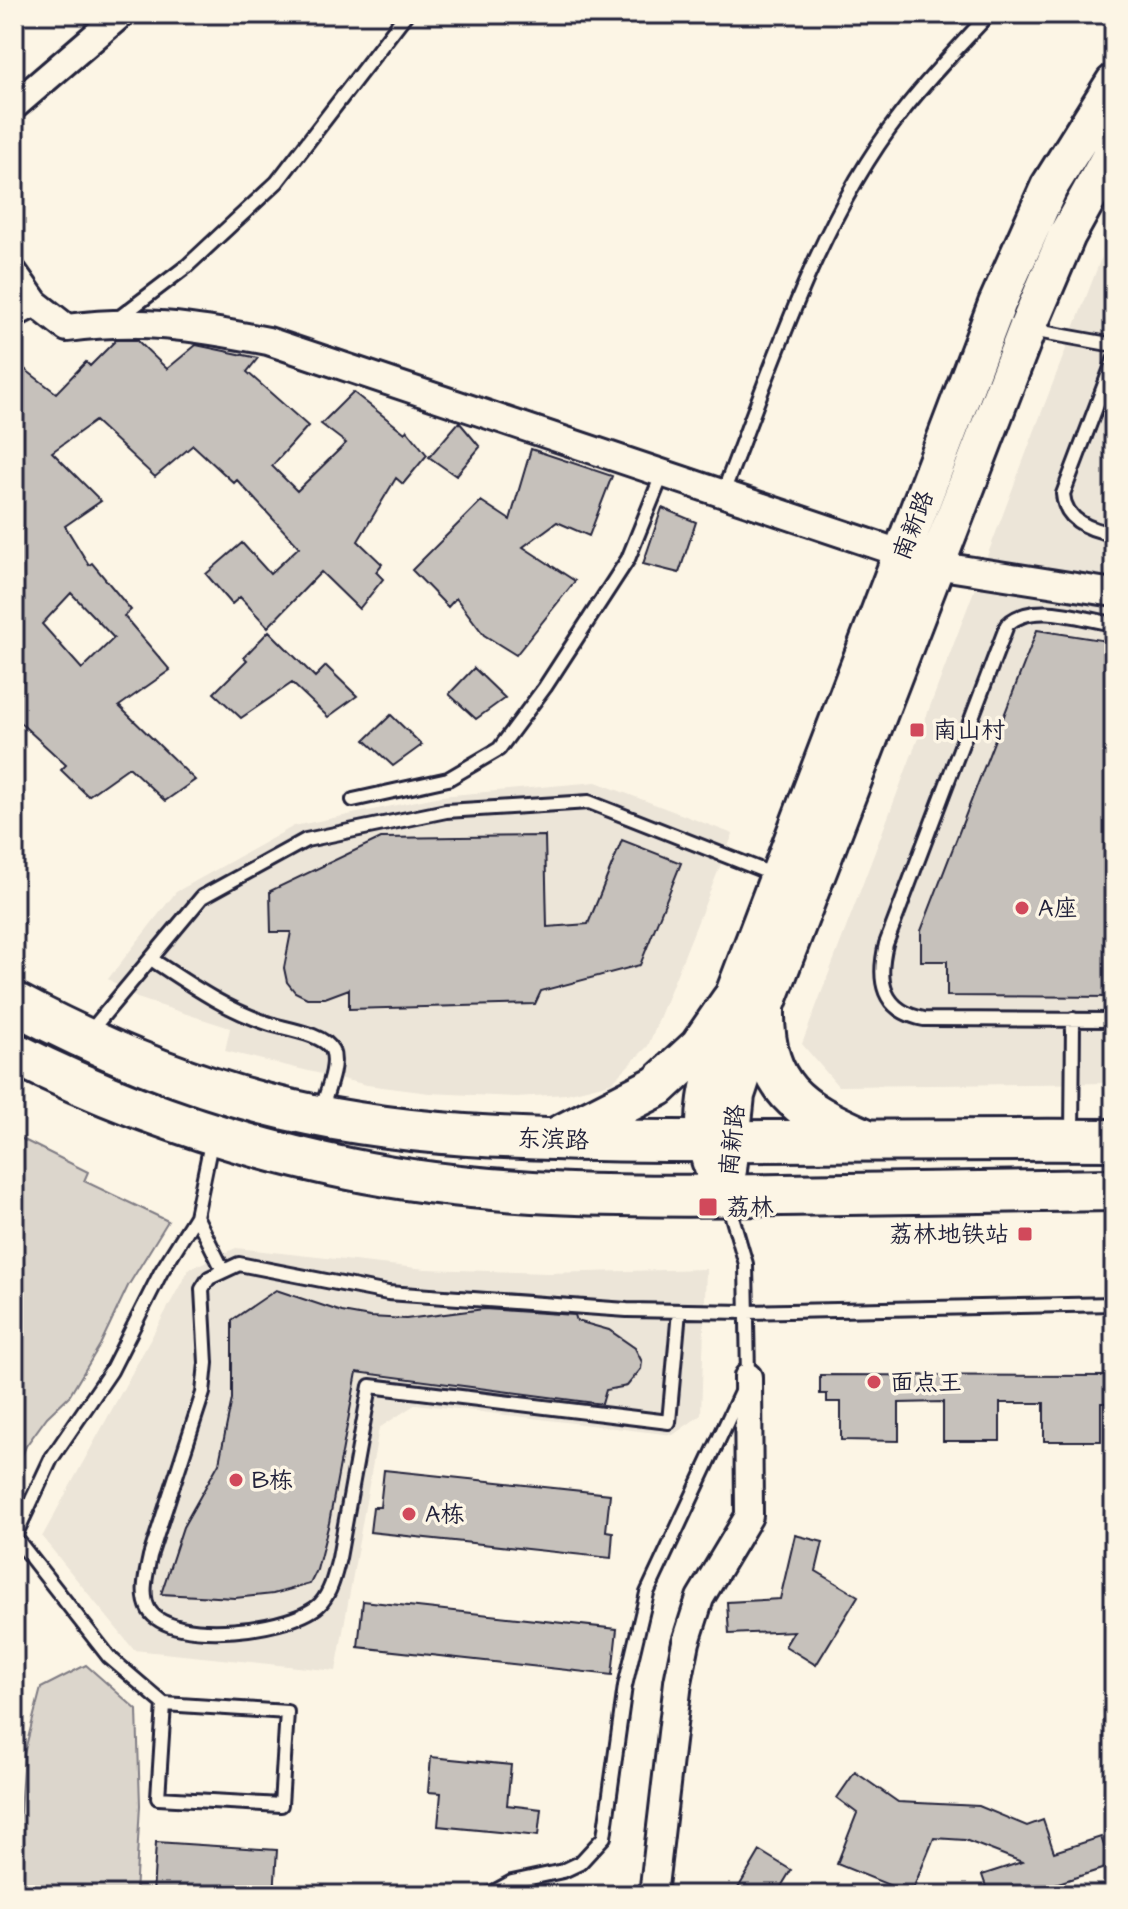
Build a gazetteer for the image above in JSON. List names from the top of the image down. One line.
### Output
{"streets":{"main road":["南新路","东滨路"]},"crossings":[["南新路","东滨路"]],"places":{"transit":["南山村","荔林","荔林地铁站"],"other":["A座","面点王","B栋","A栋"]}}
